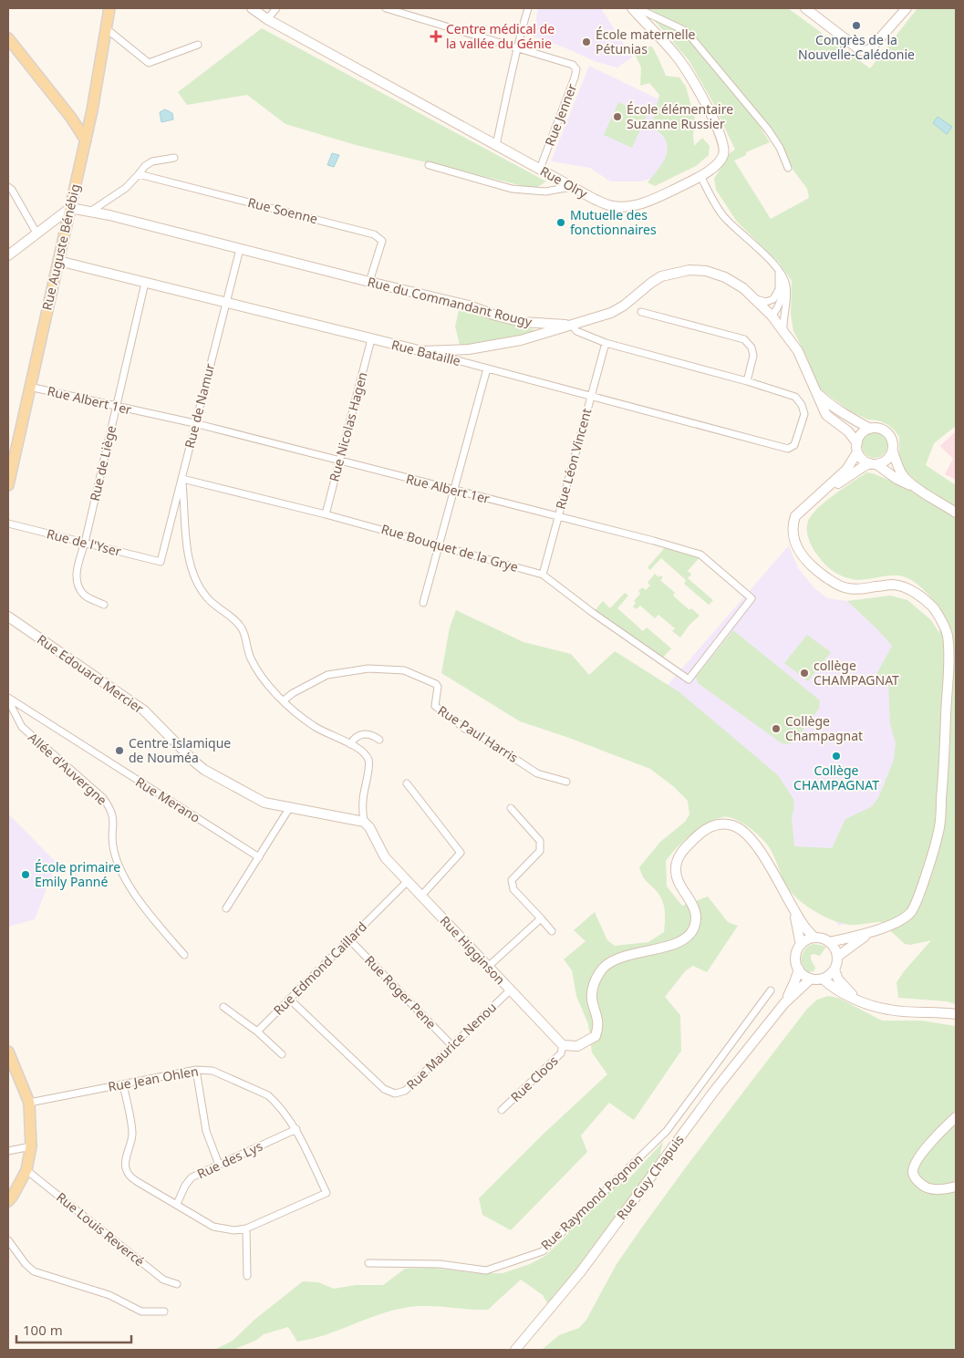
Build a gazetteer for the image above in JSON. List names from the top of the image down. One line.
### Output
{"streets":{"main road":["Rue Auguste Bénébig"],"street":["Rue Jenner","Rue Olry","Rue Soenne","Rue du Commandant Rougy","Rue Bataille","Rue Albert 1er","Rue de Namur","Rue Nicolas Hagen","Rue Léon Vincent","Rue de Liège","Rue de l'Yser","Rue Bouquet de la Grye","Rue Edouard Mercier","Rue Paul Harris","Allée d'Auvergne","Rue Merano","Rue Higginson","Rue Edmond Caillard","Rue Roger Pene","Rue Maurice Nenou","Rue Jean Ohlen","Rue Cloos","Rue des Lys","Rue Guy Chapuis","Rue Raymond Pognon","Rue Louis Revercé"]},"crossings":[["Rue Jenner","Rue Olry"],["Rue Soenne","Rue du Commandant Rougy"],["Rue Auguste Bénébig","Rue du Commandant Rougy"],["Rue Auguste Bénébig","Rue Bataille"],["Rue Auguste Bénébig","Rue Albert 1er"],["Rue du Commandant Rougy","Rue de Namur"],["Rue Bataille","Rue de Namur"],["Rue Bataille","Rue Nicolas Hagen"],["Rue Bataille","Rue Léon Vincent"],["Rue Bataille","Rue de Liège"],["Rue Albert 1er","Rue de Namur"],["Rue Albert 1er","Rue Nicolas Hagen"],["Rue Albert 1er","Rue Léon Vincent"],["Rue Albert 1er","Rue de Liège"],["Rue Albert 1er","Rue Bouquet de la Grye"],["Rue de Namur","Rue de l'Yser"],["Rue de Namur","Rue Bouquet de la Grye"],["Rue Nicolas Hagen","Rue Bouquet de la Grye"],["Rue Léon Vincent","Rue Bouquet de la Grye"],["Rue de Liège","Rue de l'Yser"],["Rue Edouard Mercier","Rue Higginson"],["Allée d'Auvergne","Rue Merano"],["Rue Higginson","Rue Edmond Caillard"],["Rue Higginson","Rue Maurice Nenou"],["Rue Higginson","Rue Cloos"],["Rue Edmond Caillard","Rue Roger Pene"],["Rue Edmond Caillard","Rue Maurice Nenou"],["Rue Roger Pene","Rue Maurice Nenou"],["Rue Jean Ohlen","Rue des Lys"]],"places":{"other":["Congrès de la Nouvelle-Calédonie","École maternelle Pétunias","École élémentaire Suzanne Russier","Mutuelle des fonctionnaires","collège CHAMPAGNAT","Collège Champagnat","Centre Islamique de Nouméa","Collège CHAMPAGNAT","École primaire Emily Panné"],"health":["Centre médical de la vallée du Génie"]},"scale_bar":"100 m"}
